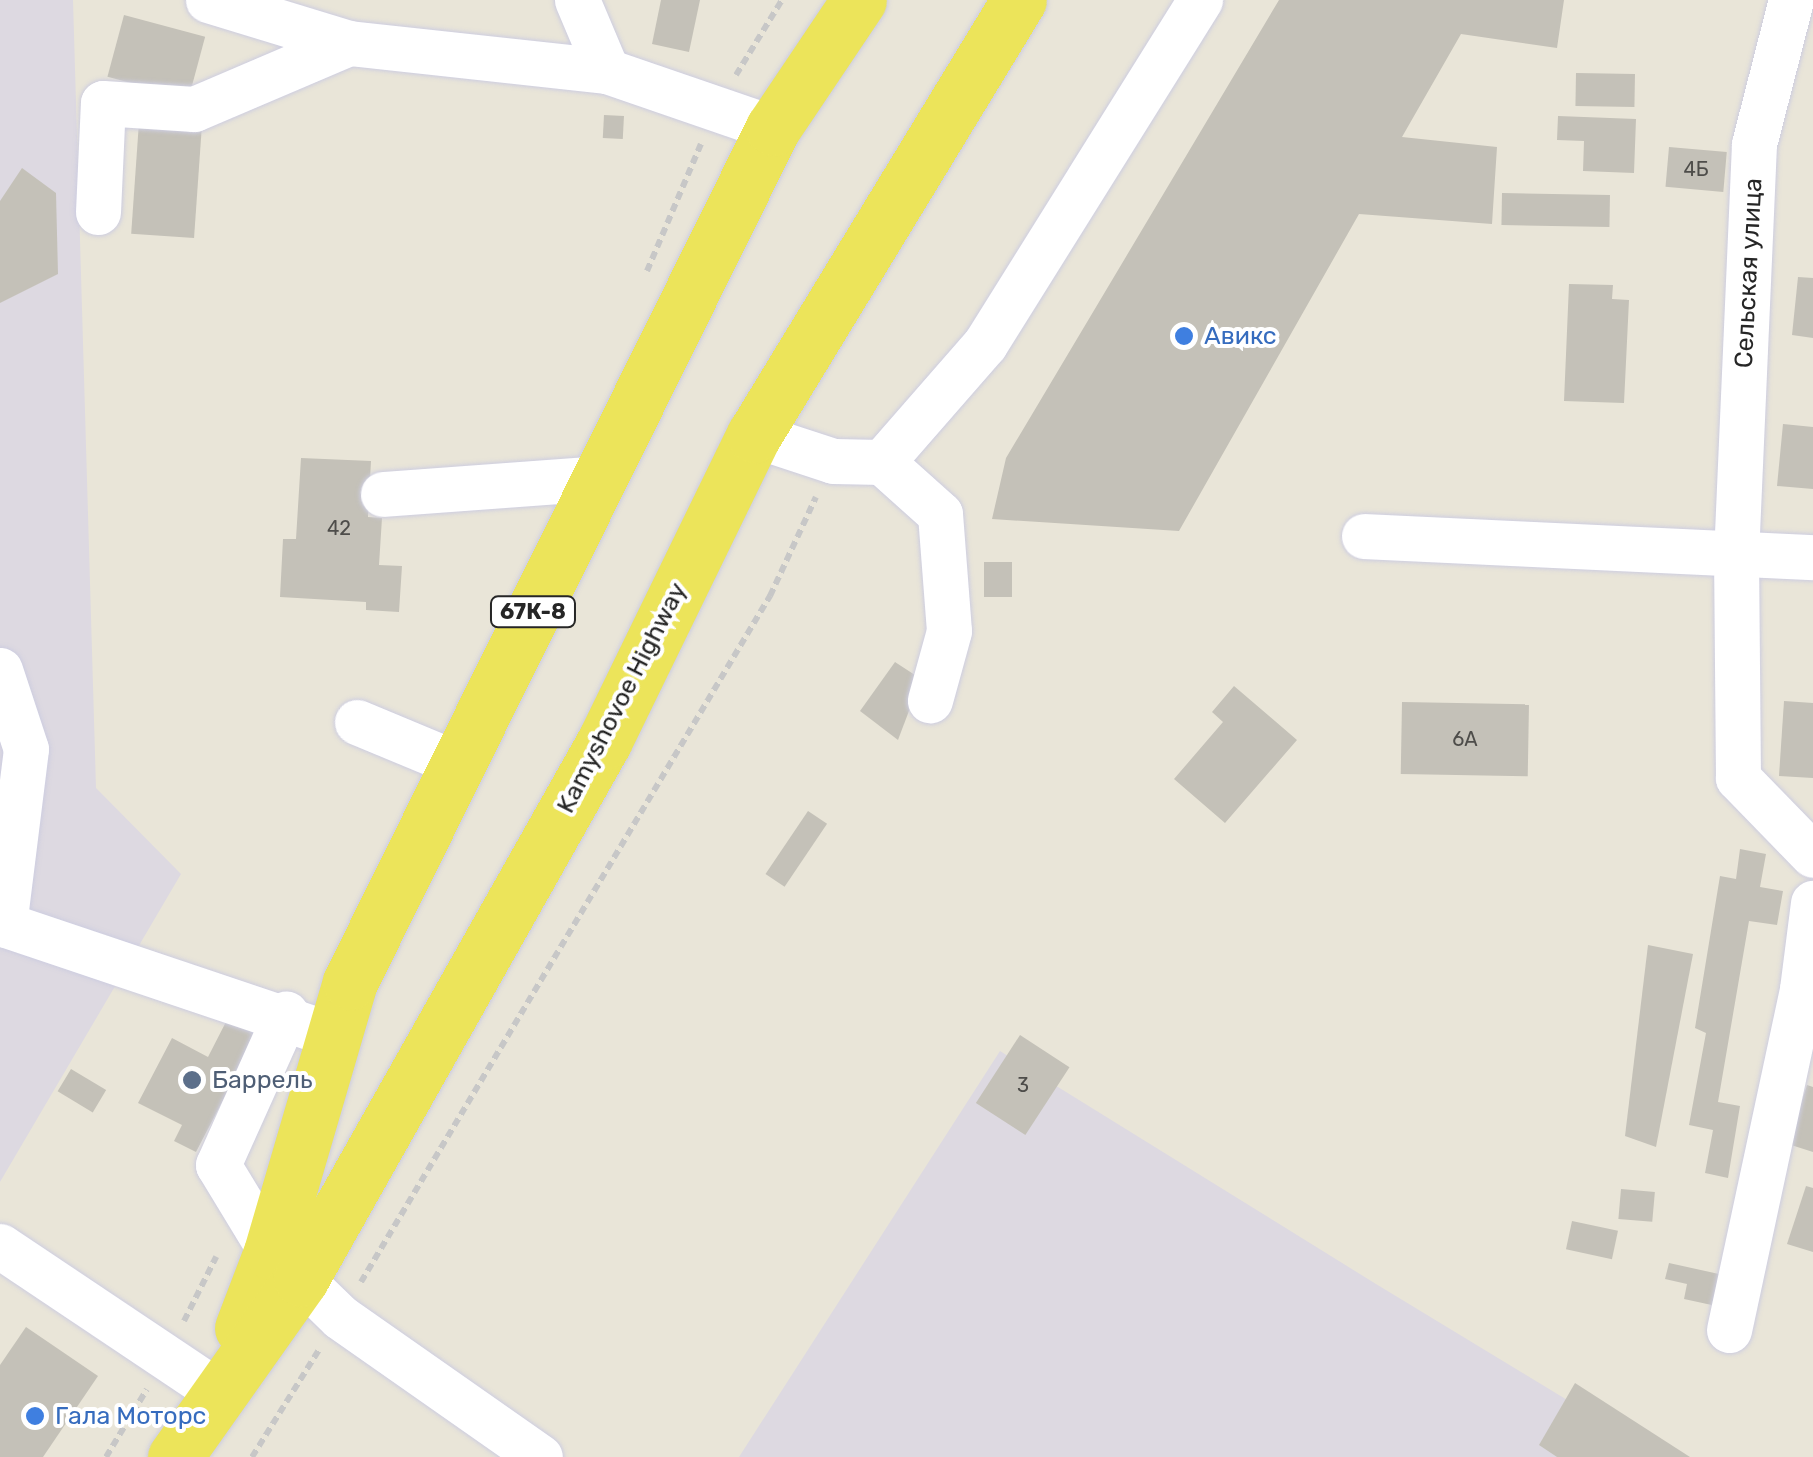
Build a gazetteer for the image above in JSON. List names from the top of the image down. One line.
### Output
{"streets":{"main road":["67К-8","Kamyshovoe Highway"],"street":["Сельская улица"]},"places":["Авикс","Баррель","Гала Моторс"],"house_numbers":["4Б","42","6А","3"]}
